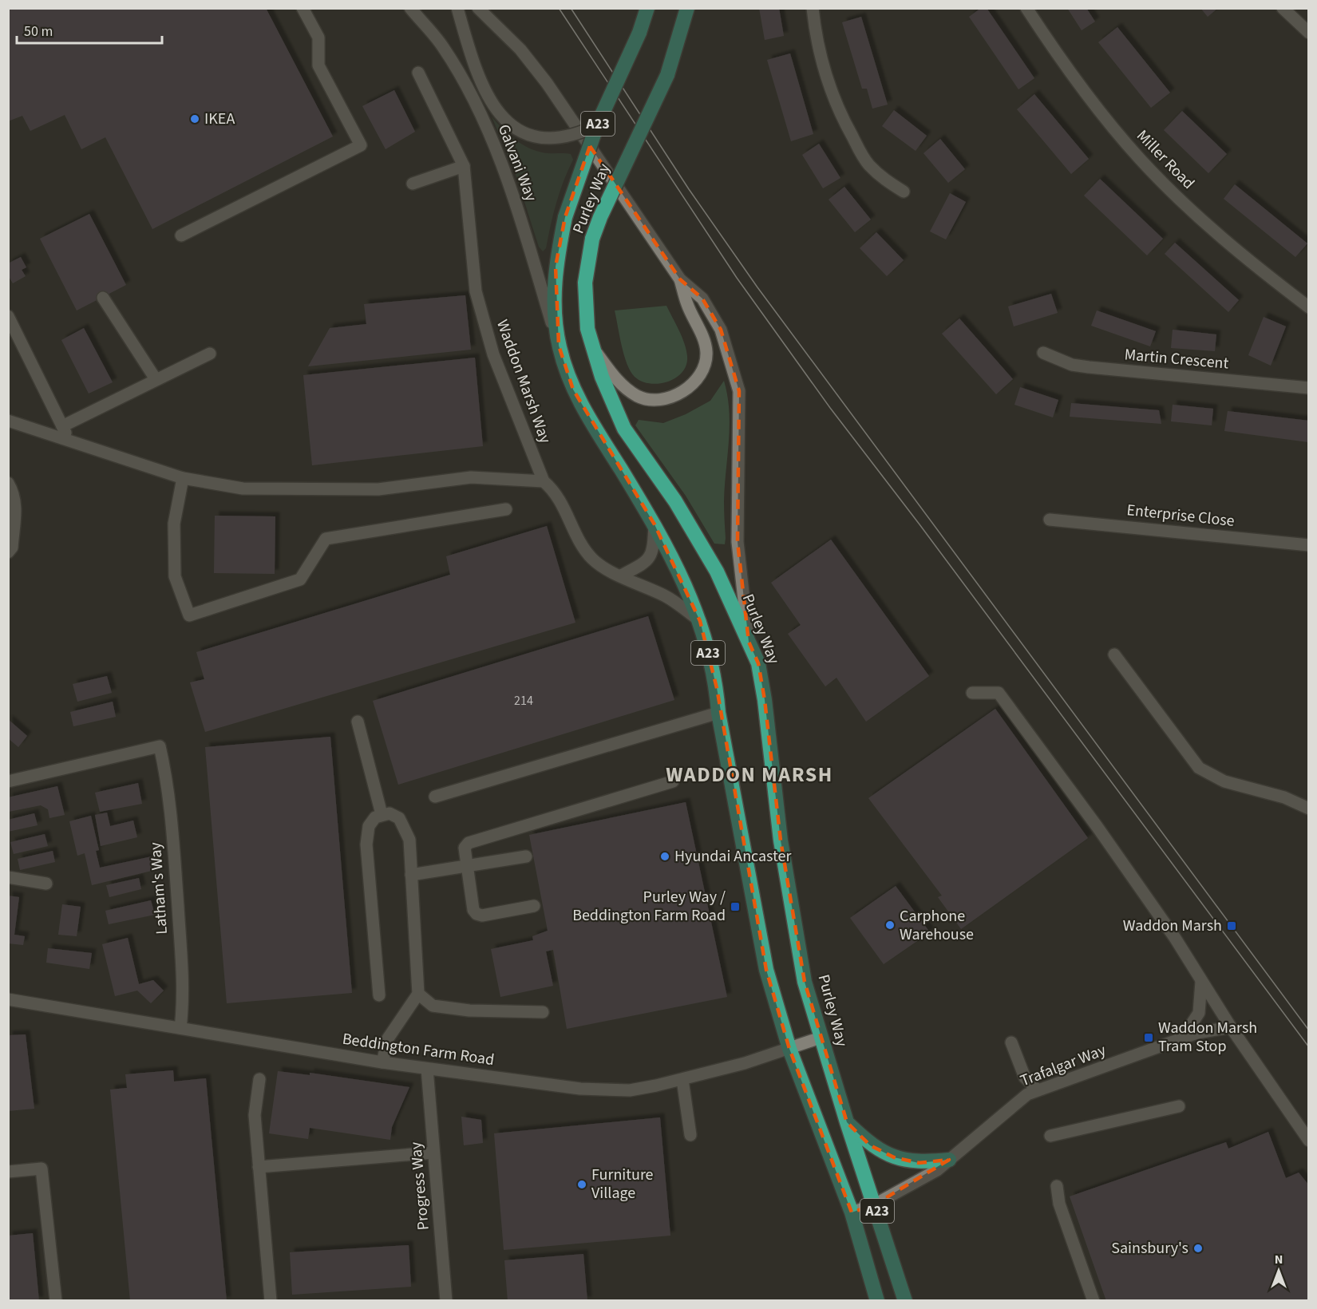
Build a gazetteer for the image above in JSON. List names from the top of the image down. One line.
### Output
{"streets":{"highway":["A23","Purley Way"],"street":["Miller Road","Galvani Way","Martin Crescent","Waddon Marsh Way","Enterprise Close","Latham's Way","Beddington Farm Road","Trafalgar Way","Progress Way"]},"crossings":[["Galvani Way","Purley Way"],["Purley Way","Waddon Marsh Way"],["Purley Way","Beddington Farm Road"],["Purley Way","Trafalgar Way"],["Latham's Way","Beddington Farm Road"],["Beddington Farm Road","Progress Way"]],"districts":["WADDON MARSH"],"places":{"other":["IKEA","Hyundai Ancaster","Carphone Warehouse","Furniture Village","Sainsbury's"],"transit":["Purley Way / Beddington Farm Road","Waddon Marsh","Waddon Marsh Tram Stop"]},"house_numbers":["214"],"scale_bar":"50 m","north":"top"}
